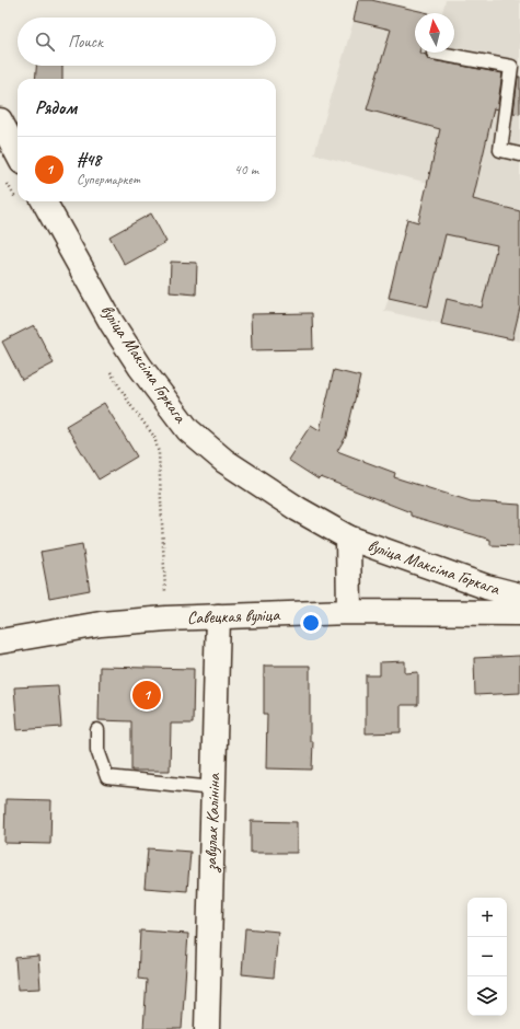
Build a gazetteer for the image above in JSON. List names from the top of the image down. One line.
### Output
{"streets":{"main road":["вуліца Максіма Горкага","Савецкая вуліца","завулак Калініна"]},"crossings":[["вуліца Максіма Горкага","Савецкая вуліца"],["Савецкая вуліца","завулак Калініна"]],"north":"top","page":{"search":"Поиск","heading":"Рядом","list":[{"mark":"1","name":"#48","note":"Супермаркет","value":"40 m"}],"pins":"1","map_buttons":["+","−"]}}
